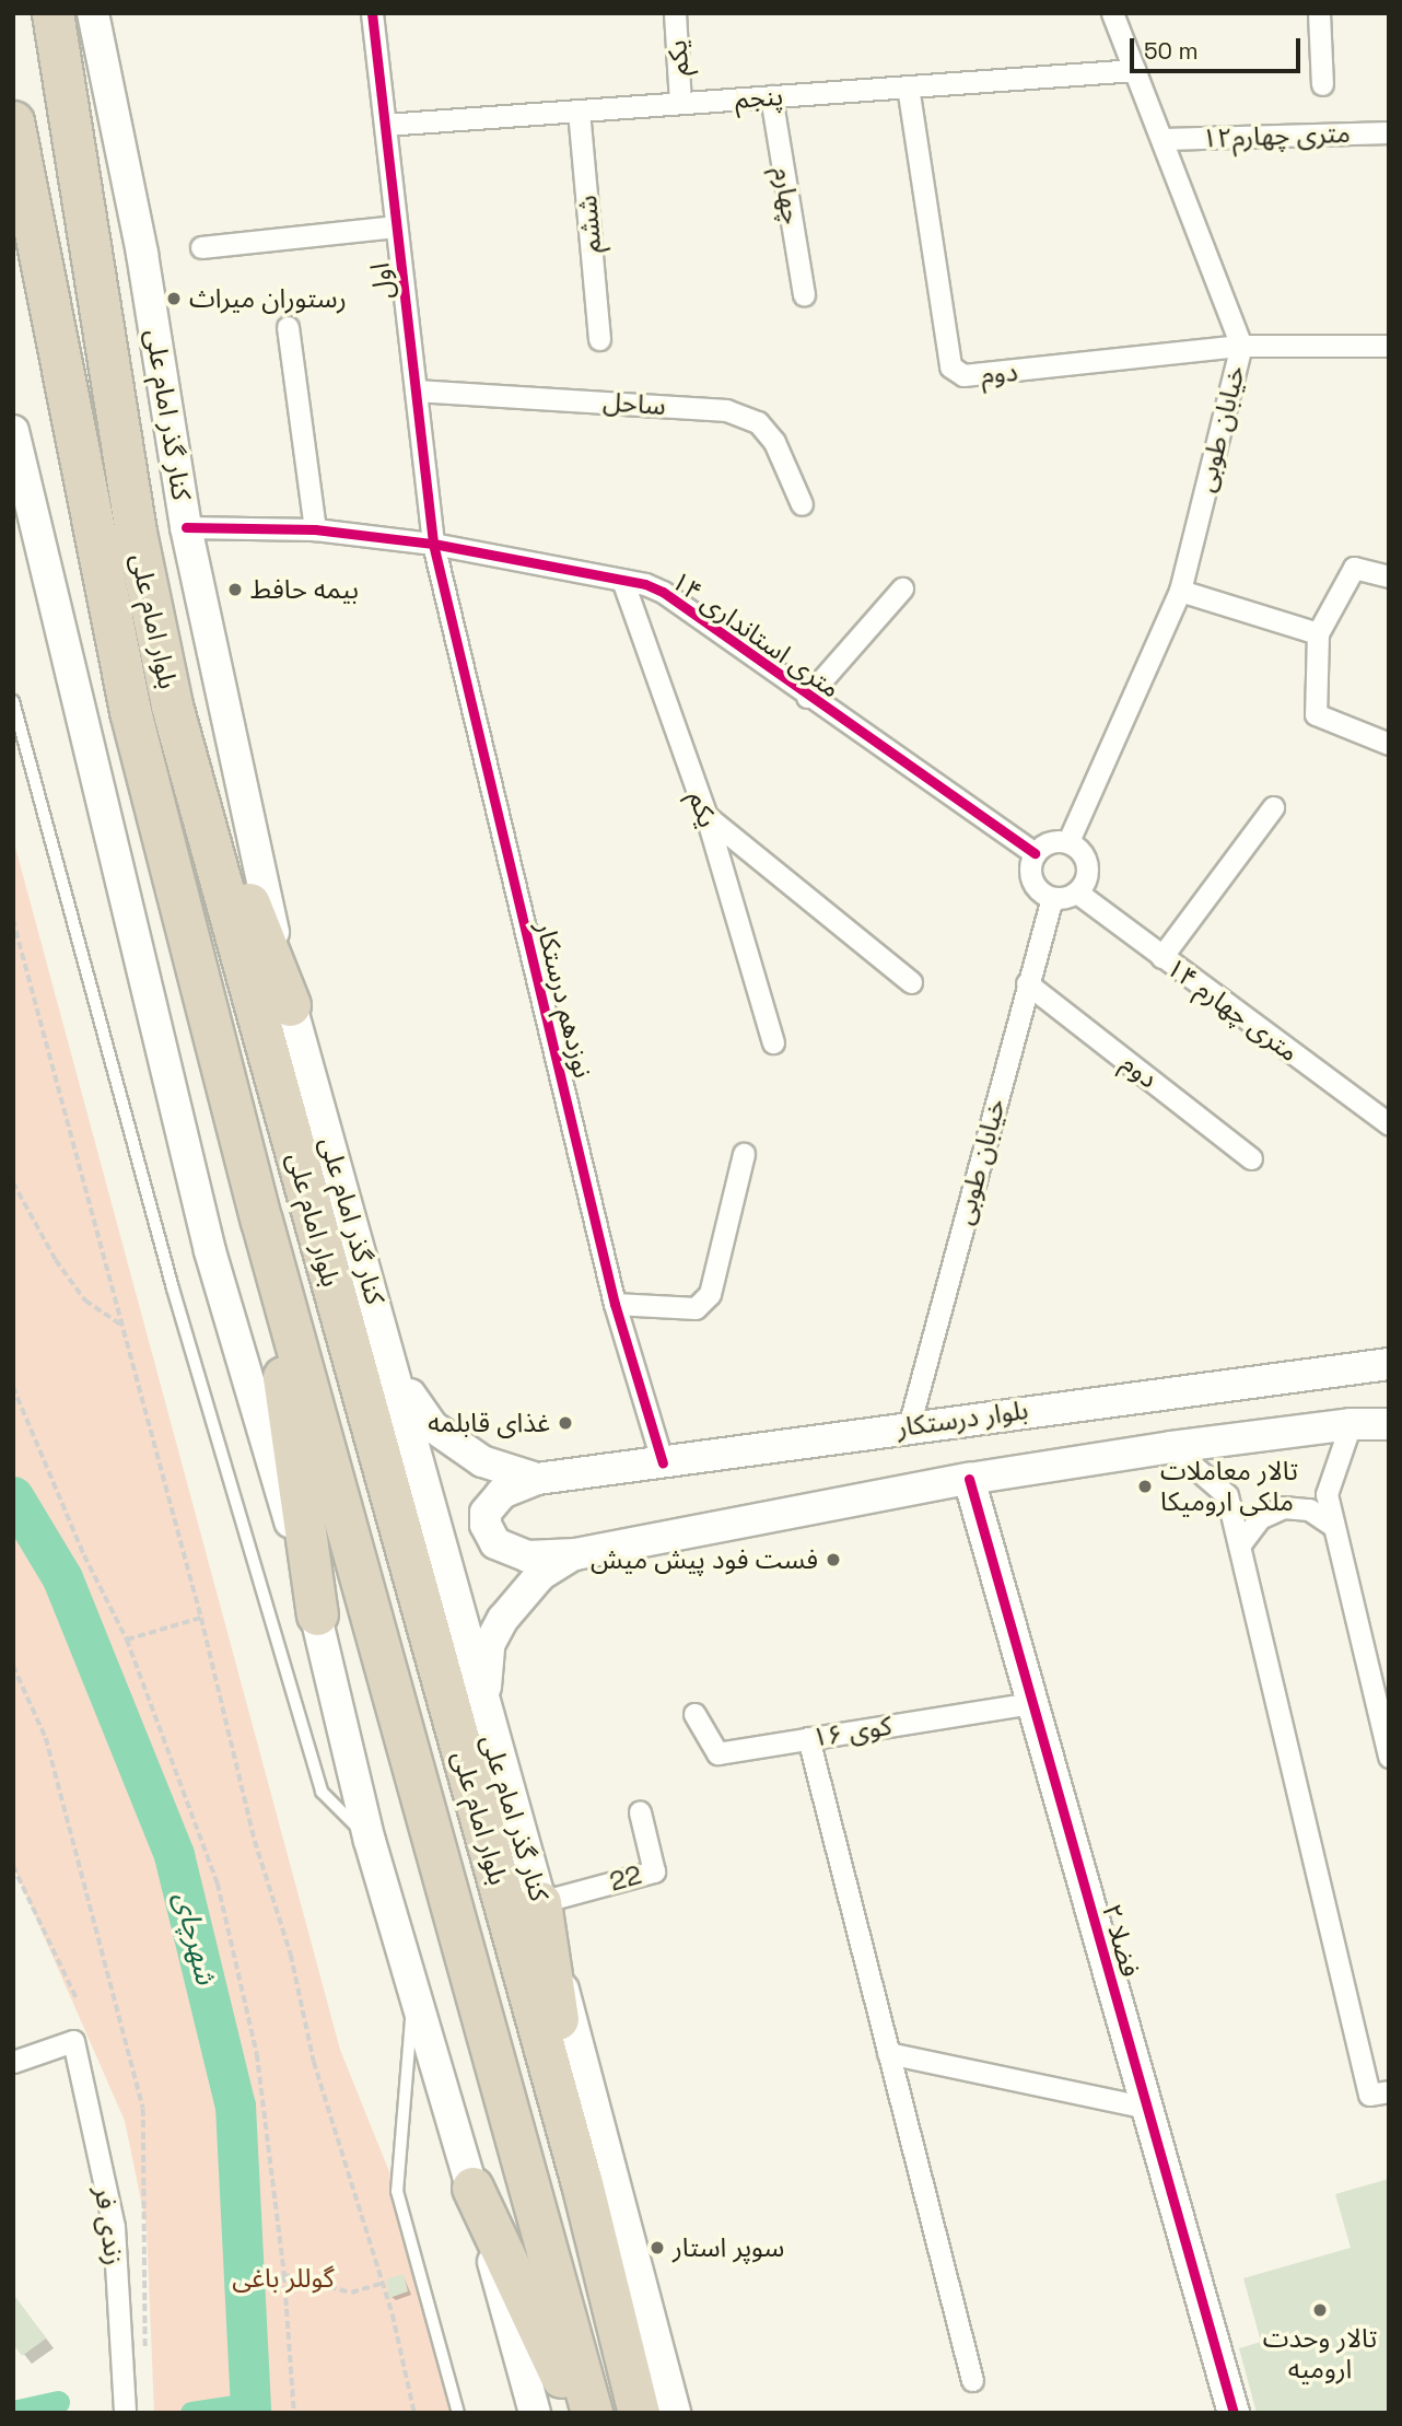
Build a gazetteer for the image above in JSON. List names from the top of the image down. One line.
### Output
{"streets":{"highway":["بلوار امام علی"],"main road":["کنار گذر امام علی","بلوار درستکار","فضلا ۲"],"street":["یکم","پنجم","۱۲متری چهارم","چهارم","ششم","اول","دوم","ساحل","خیابان طوبی","۱۴ متری استانداری","نوزدهم درستکار","۱۴ متری چهارم","کوی ۱۶","22","زندی فر"]},"crossings":[["یکم","پنجم"],["یکم","۱۴ متری استانداری"],["پنجم","چهارم"],["پنجم","ششم"],["پنجم","اول"],["پنجم","دوم"],["پنجم","خیابان طوبی"],["۱۲متری چهارم","خیابان طوبی"],["اول","ساحل"],["اول","۱۴ متری استانداری"],["اول","نوزدهم درستکار"],["دوم","خیابان طوبی"],["کنار گذر امام علی","۱۴ متری استانداری"],["کنار گذر امام علی","22"],["خیابان طوبی","۱۴ متری استانداری"],["خیابان طوبی","۱۴ متری چهارم"],["خیابان طوبی","بلوار درستکار"],["۱۴ متری استانداری","نوزدهم درستکار"],["۱۴ متری استانداری","۱۴ متری چهارم"],["نوزدهم درستکار","بلوار درستکار"],["کوی ۱۶","فضلا ۲"]],"water":["شهرچای"],"parks":["گوللر باغی"],"places":["رستوران میراث","بیمه حافط","غذای قابلمه","تالار معاملات ملکی ارومیکا","فست فود پیش میش","سوپر استار","تالار وحدت ارومیه"],"scale_bar":"50 m"}
